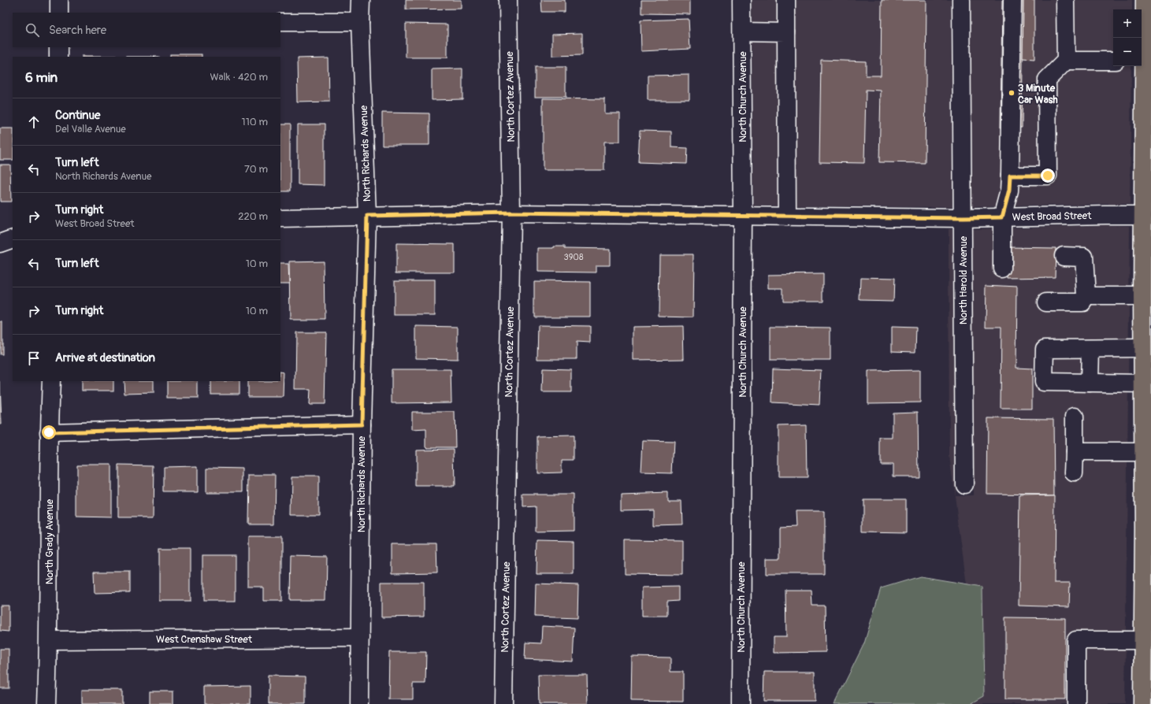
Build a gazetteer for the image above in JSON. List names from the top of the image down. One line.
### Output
{"streets":{"street":["North Cortez Avenue","North Church Avenue","North Richards Avenue","West Broad Street","North Harold Avenue","North Grady Avenue","West Crenshaw Street"]},"crossings":[["North Cortez Avenue","West Broad Street"],["North Church Avenue","West Broad Street"],["North Richards Avenue","West Broad Street"],["North Richards Avenue","West Crenshaw Street"],["West Broad Street","North Harold Avenue"],["North Grady Avenue","West Crenshaw Street"]],"places":["3 Minute Car Wash"],"house_numbers":["3908"],"page":{"map_buttons":["+","−"],"search":"Search here","heading":["6 min","Walk · 420 m"],"list":[["Continue","Del Valle Avenue","110 m"],["Turn left","North Richards Avenue","70 m"],["Turn right","West Broad Street","220 m"],["Turn left","10 m"],["Turn right","10 m"],"Arrive at destination"]}}
